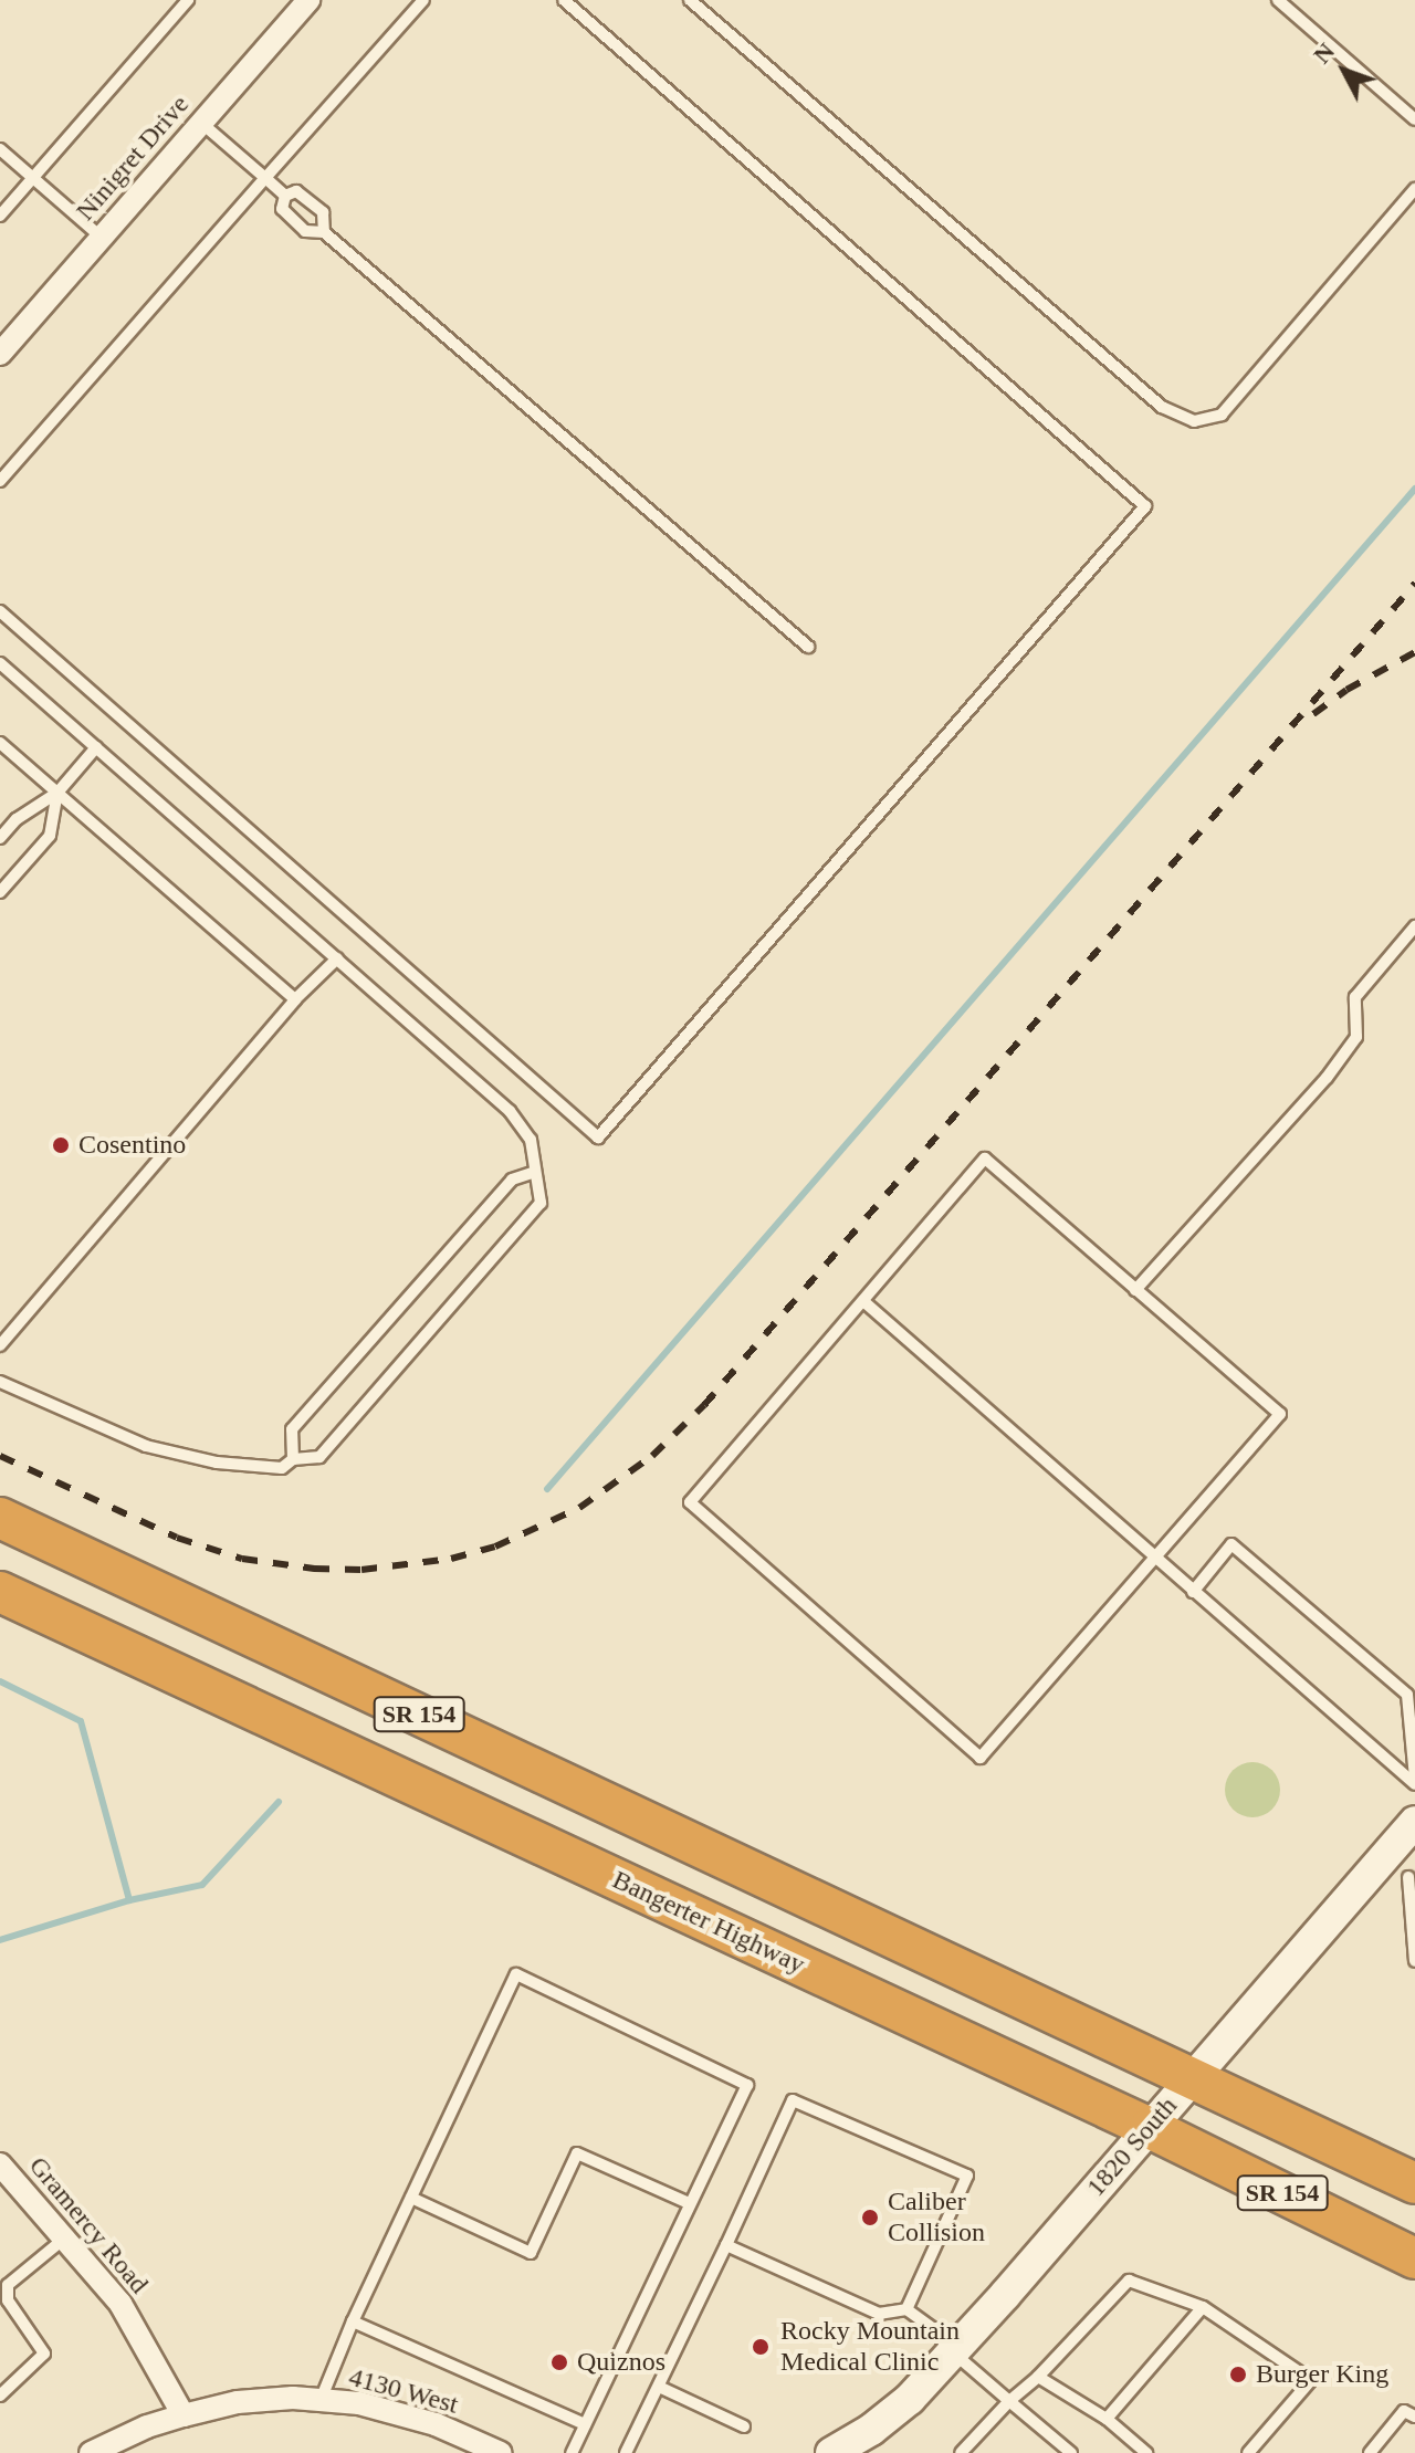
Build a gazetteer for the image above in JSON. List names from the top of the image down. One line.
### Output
{"streets":{"highway":["SR 154","Bangerter Highway"],"street":["Ninigret Drive","1820 South","Gramercy Road","4130 West"]},"crossings":[["SR 154","1820 South"],["Bangerter Highway","1820 South"],["Gramercy Road","4130 West"]],"places":["Cosentino","Caliber Collision","Rocky Mountain Medical Clinic","Quiznos","Burger King"],"north":"top left"}
